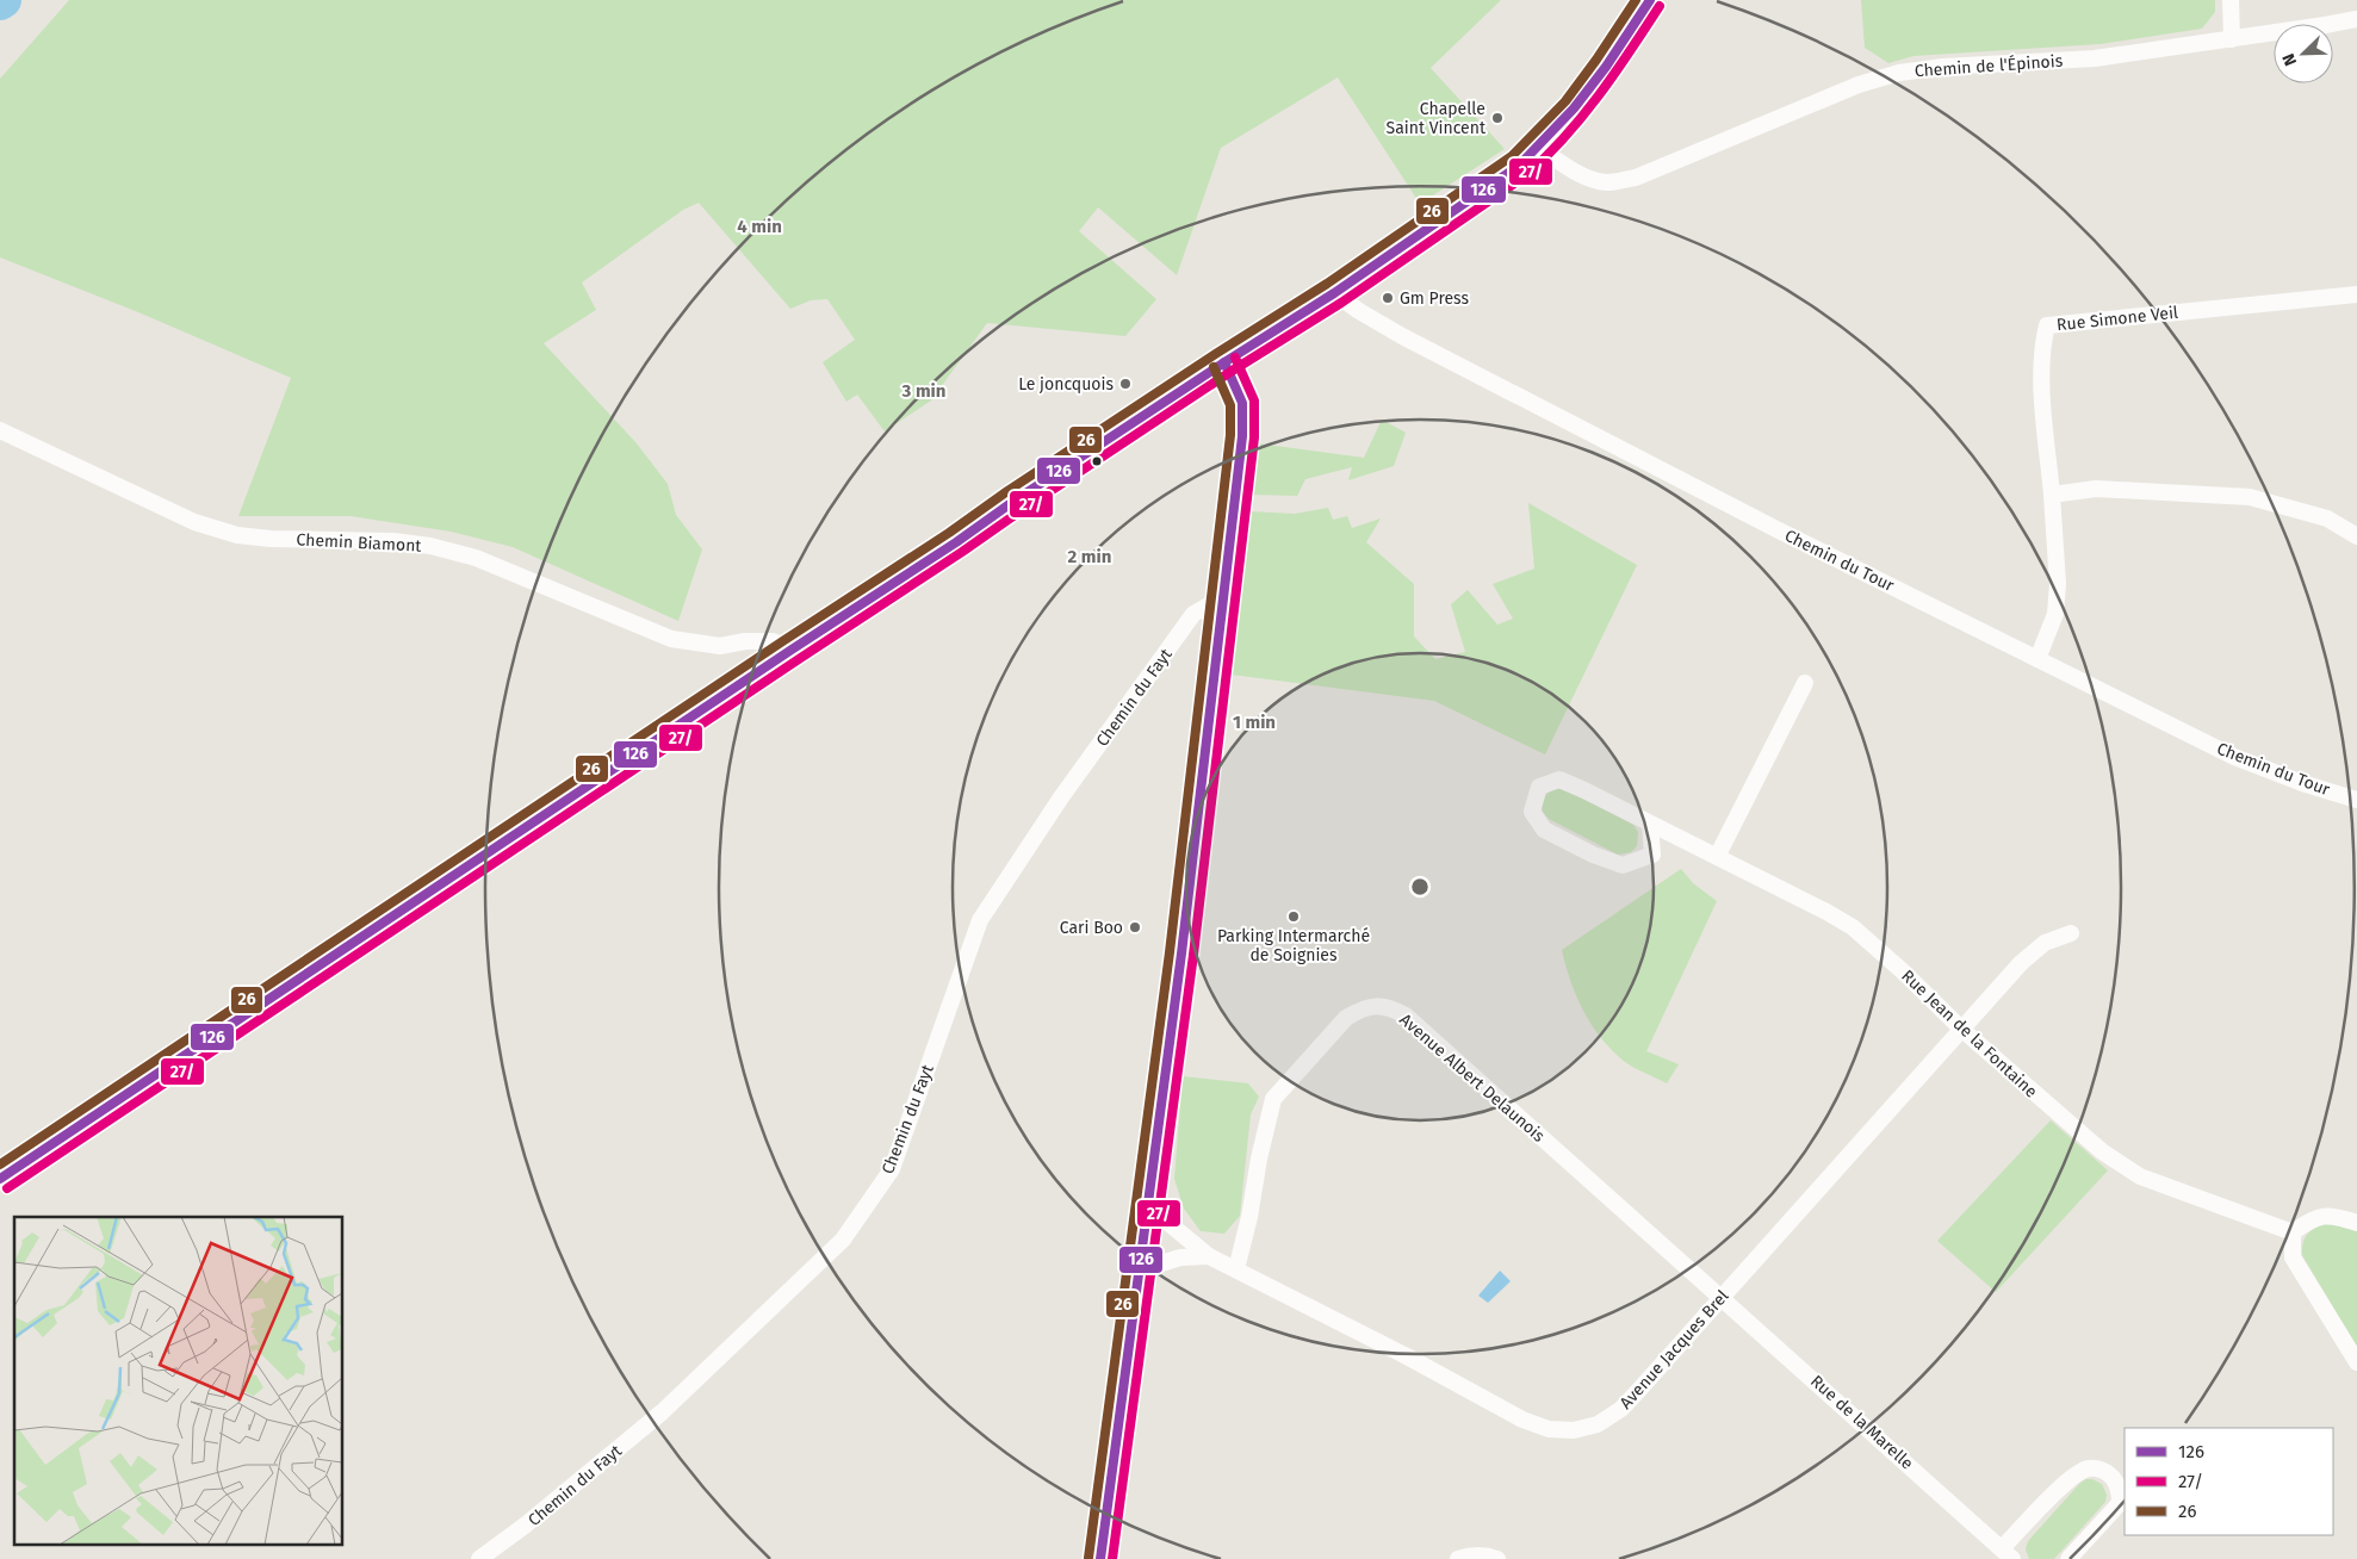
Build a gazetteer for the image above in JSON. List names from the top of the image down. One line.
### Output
{"streets":{"street":["Chemin de l'Épinois","Rue Simone Veil","Chemin Biamont","Chemin du Tour","Chemin du Fayt","Rue Jean de la Fontaine","Avenue Albert Delaunois","Avenue Jacques Brel","Rue de la Marelle"]},"crossings":[["Rue Jean de la Fontaine","Avenue Jacques Brel"],["Avenue Albert Delaunois","Avenue Jacques Brel"],["Avenue Albert Delaunois","Rue de la Marelle"],["Avenue Jacques Brel","Rue de la Marelle"]],"places":["Chapelle Saint Vincent","Gm Press","Le joncquois","Parking Intermarché de Soignies","Cari Boo"],"lines":["transit line 126","transit line 26","transit line 27/"],"legend":["126","27/","26"],"north":"bottom left","rings":["4 min","3 min","2 min","1 min"]}
